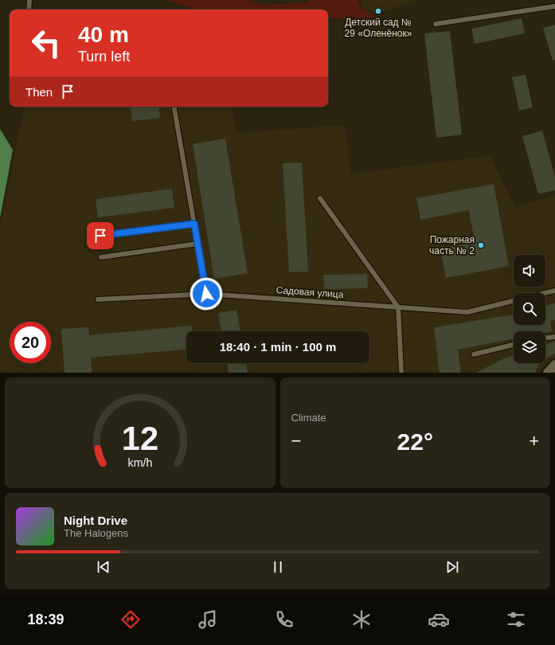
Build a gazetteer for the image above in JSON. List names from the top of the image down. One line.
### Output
{"streets":{"lane":["Садовая улица"]},"places":["Детский сад № 29 «Оленёнок»","Пожарная часть № 2"],"page":{"turn":["40 m","Turn left"],"then":"Then","limit":"20","trip":"18:40 · 1 min · 100 m","tile":"Climate","heat":["−","22°","+"],"song":["Night Drive","The Halogens"],"tabs":"18:39","gauge":["12","km/h"]}}
